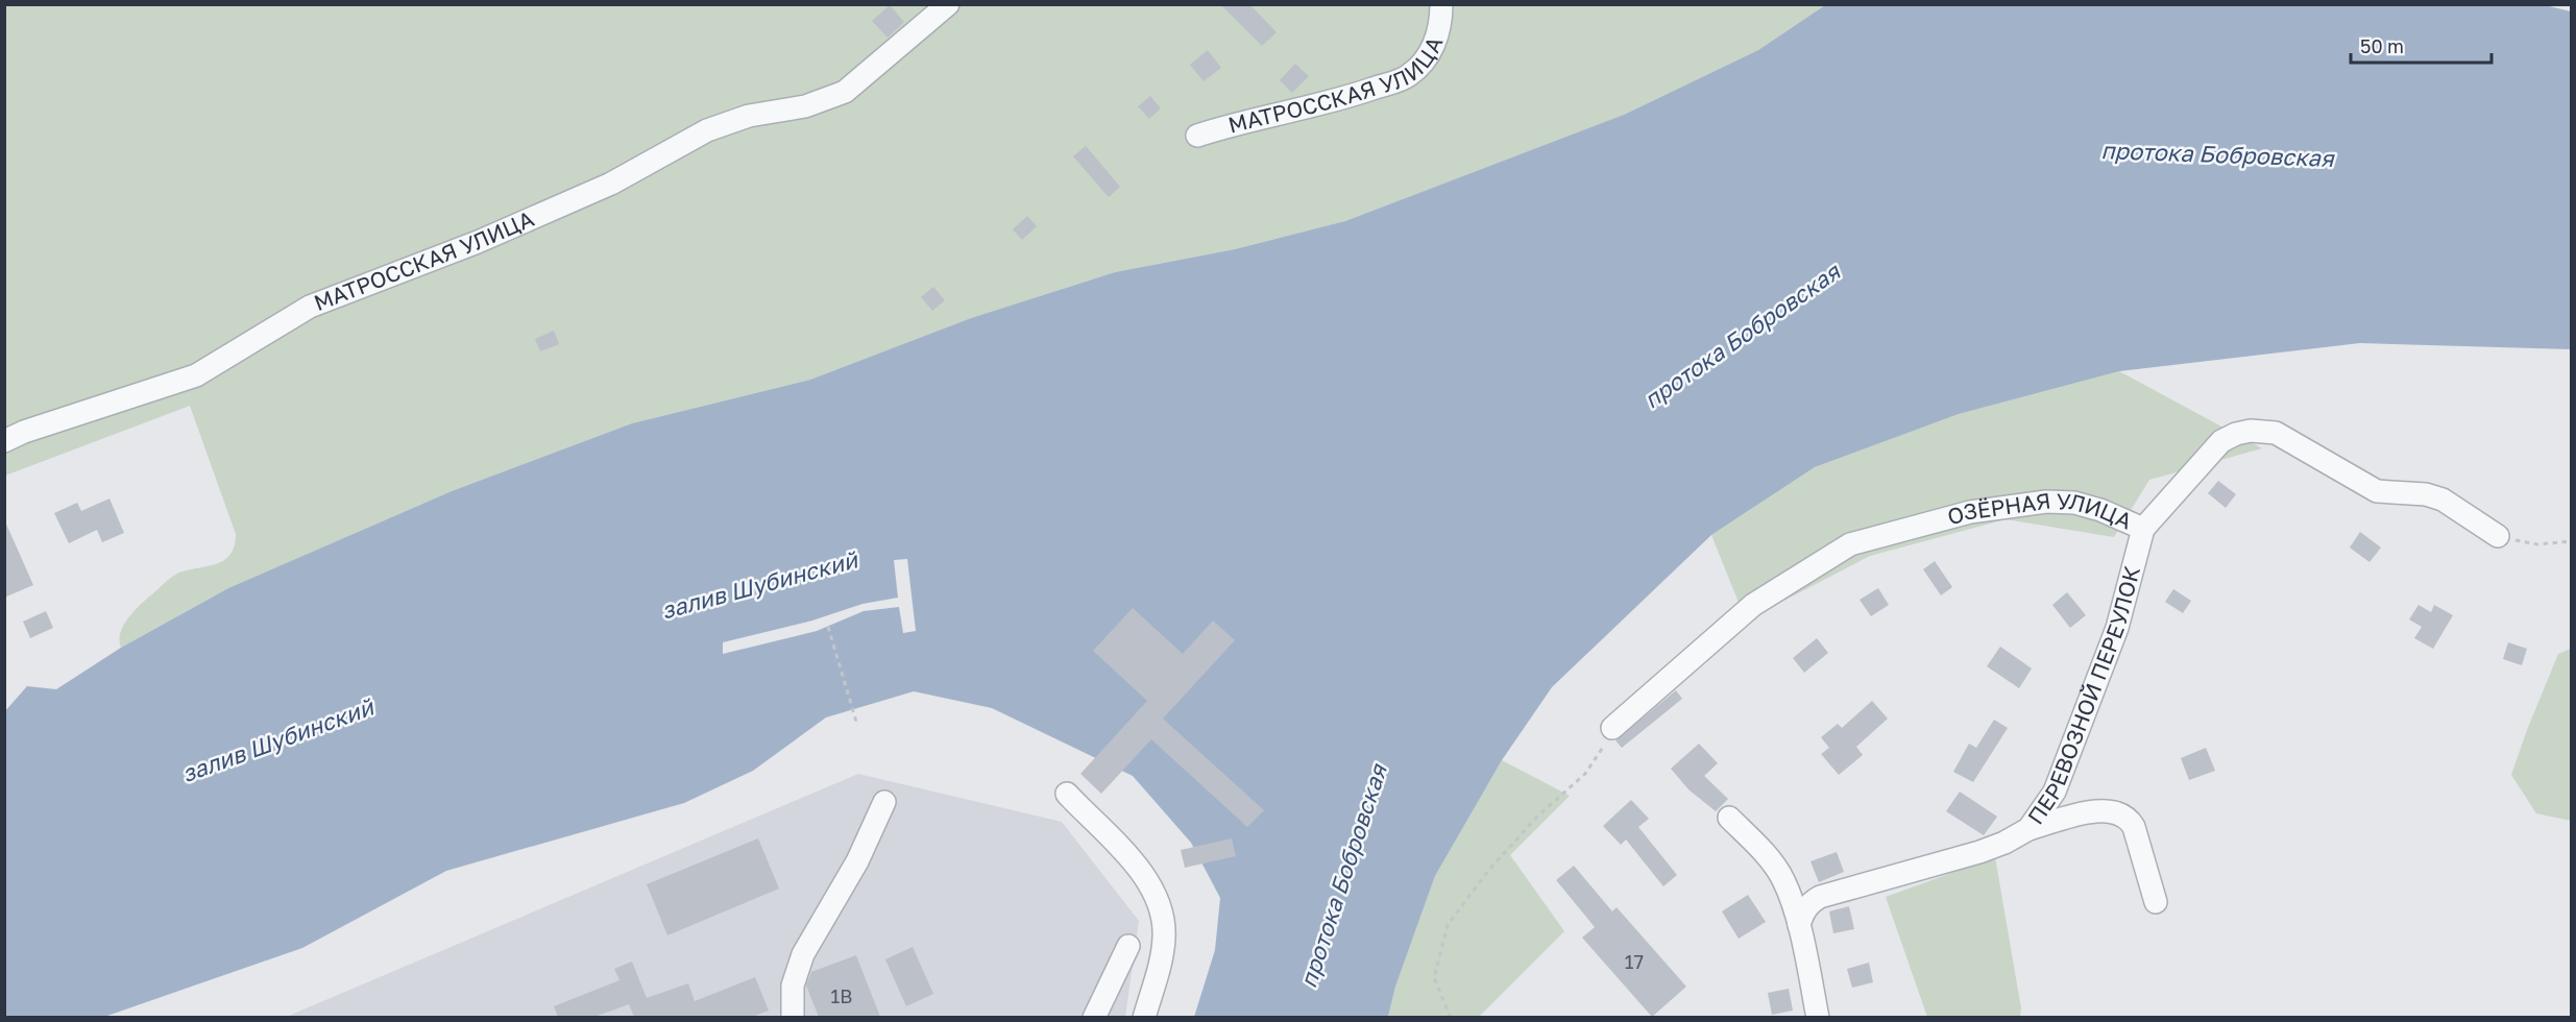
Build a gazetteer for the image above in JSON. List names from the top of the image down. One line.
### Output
{"streets":{"street":["МАТРОССКАЯ УЛИЦА","ОЗЁРНАЯ УЛИЦА","ПЕРЕВОЗНОЙ ПЕРЕУЛОК"]},"crossings":[["ОЗЁРНАЯ УЛИЦА","ПЕРЕВОЗНОЙ ПЕРЕУЛОК"]],"water":["протока Бобровская","залив Шубинский"],"house_numbers":["17","1В"],"scale_bar":"50 m"}
